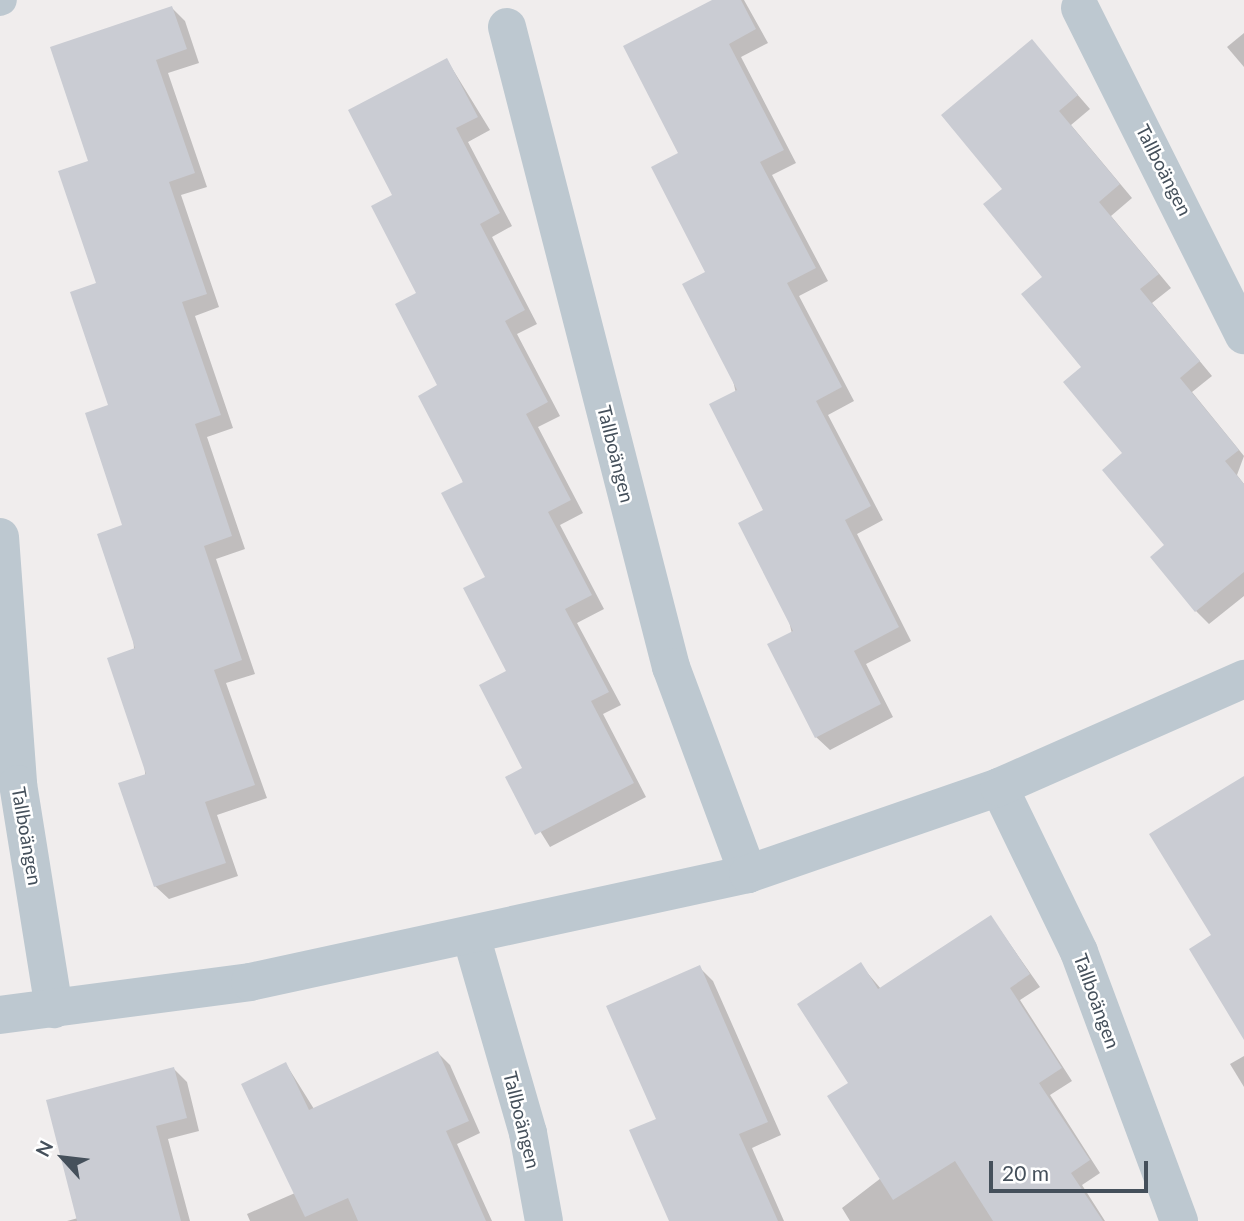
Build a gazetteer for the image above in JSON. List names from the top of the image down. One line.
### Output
{"streets":{"street":["Tallboängen"]},"scale_bar":"20 m","north":"top left"}
